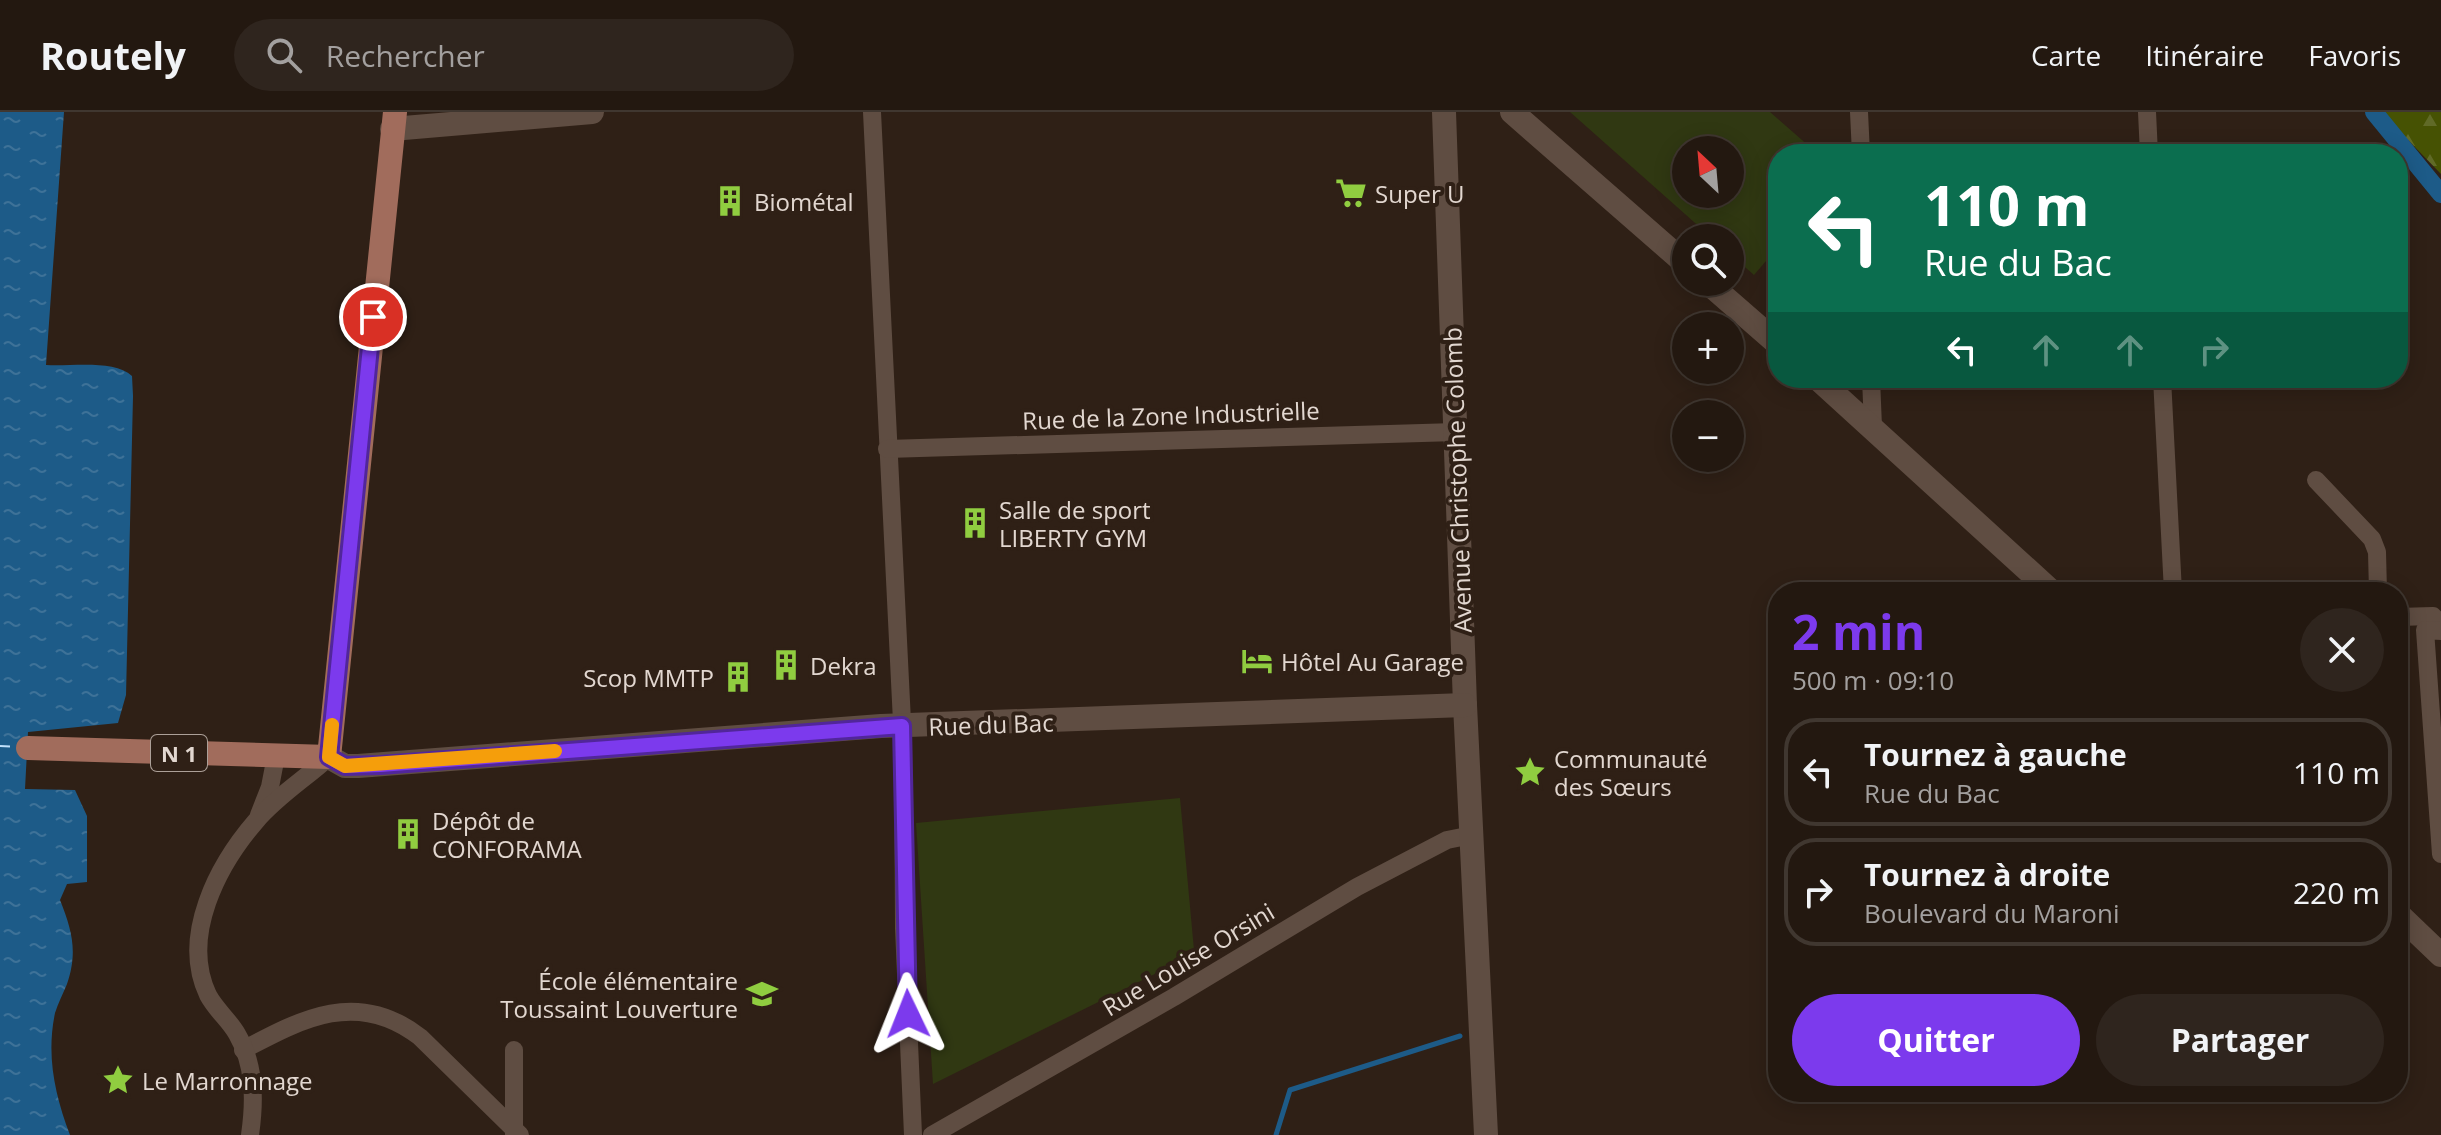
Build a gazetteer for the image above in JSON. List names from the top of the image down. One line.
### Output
{"streets":{"main road":["N 1"],"street":["Rue de la Zone Industrielle","Avenue Christophe Colomb","Rue du Bac","Rue Louise Orsini"]},"crossings":[["Rue de la Zone Industrielle","Avenue Christophe Colomb"],["Avenue Christophe Colomb","Rue du Bac"],["Avenue Christophe Colomb","Rue Louise Orsini"],["Rue du Bac","N 1"]],"places":{"supermarket":["Super U"],"building":["Biométal","Salle de sport LIBERTY GYM","Dekra","Scop MMTP","Dépôt de CONFORAMA"],"hotel":["Hôtel Au Garage"],"place":["Communauté des Sœurs","Le Marronnage"],"school or university":["École élémentaire Toussaint Louverture"]},"north":"top left","page":{"header":"Routely","search":"Rechercher","nav":["Carte","Itinéraire","Favoris"],"map_buttons":["+","−"],"turn":["110 m","Rue du Bac"],"heading":["2 min","500 m · 09:10"],"list":[{"name":"Tournez à gauche","note":"Rue du Bac","value":"110 m"},{"name":"Tournez à droite","note":"Boulevard du Maroni","value":"220 m"}],"buttons":["Quitter","Partager"]}}
